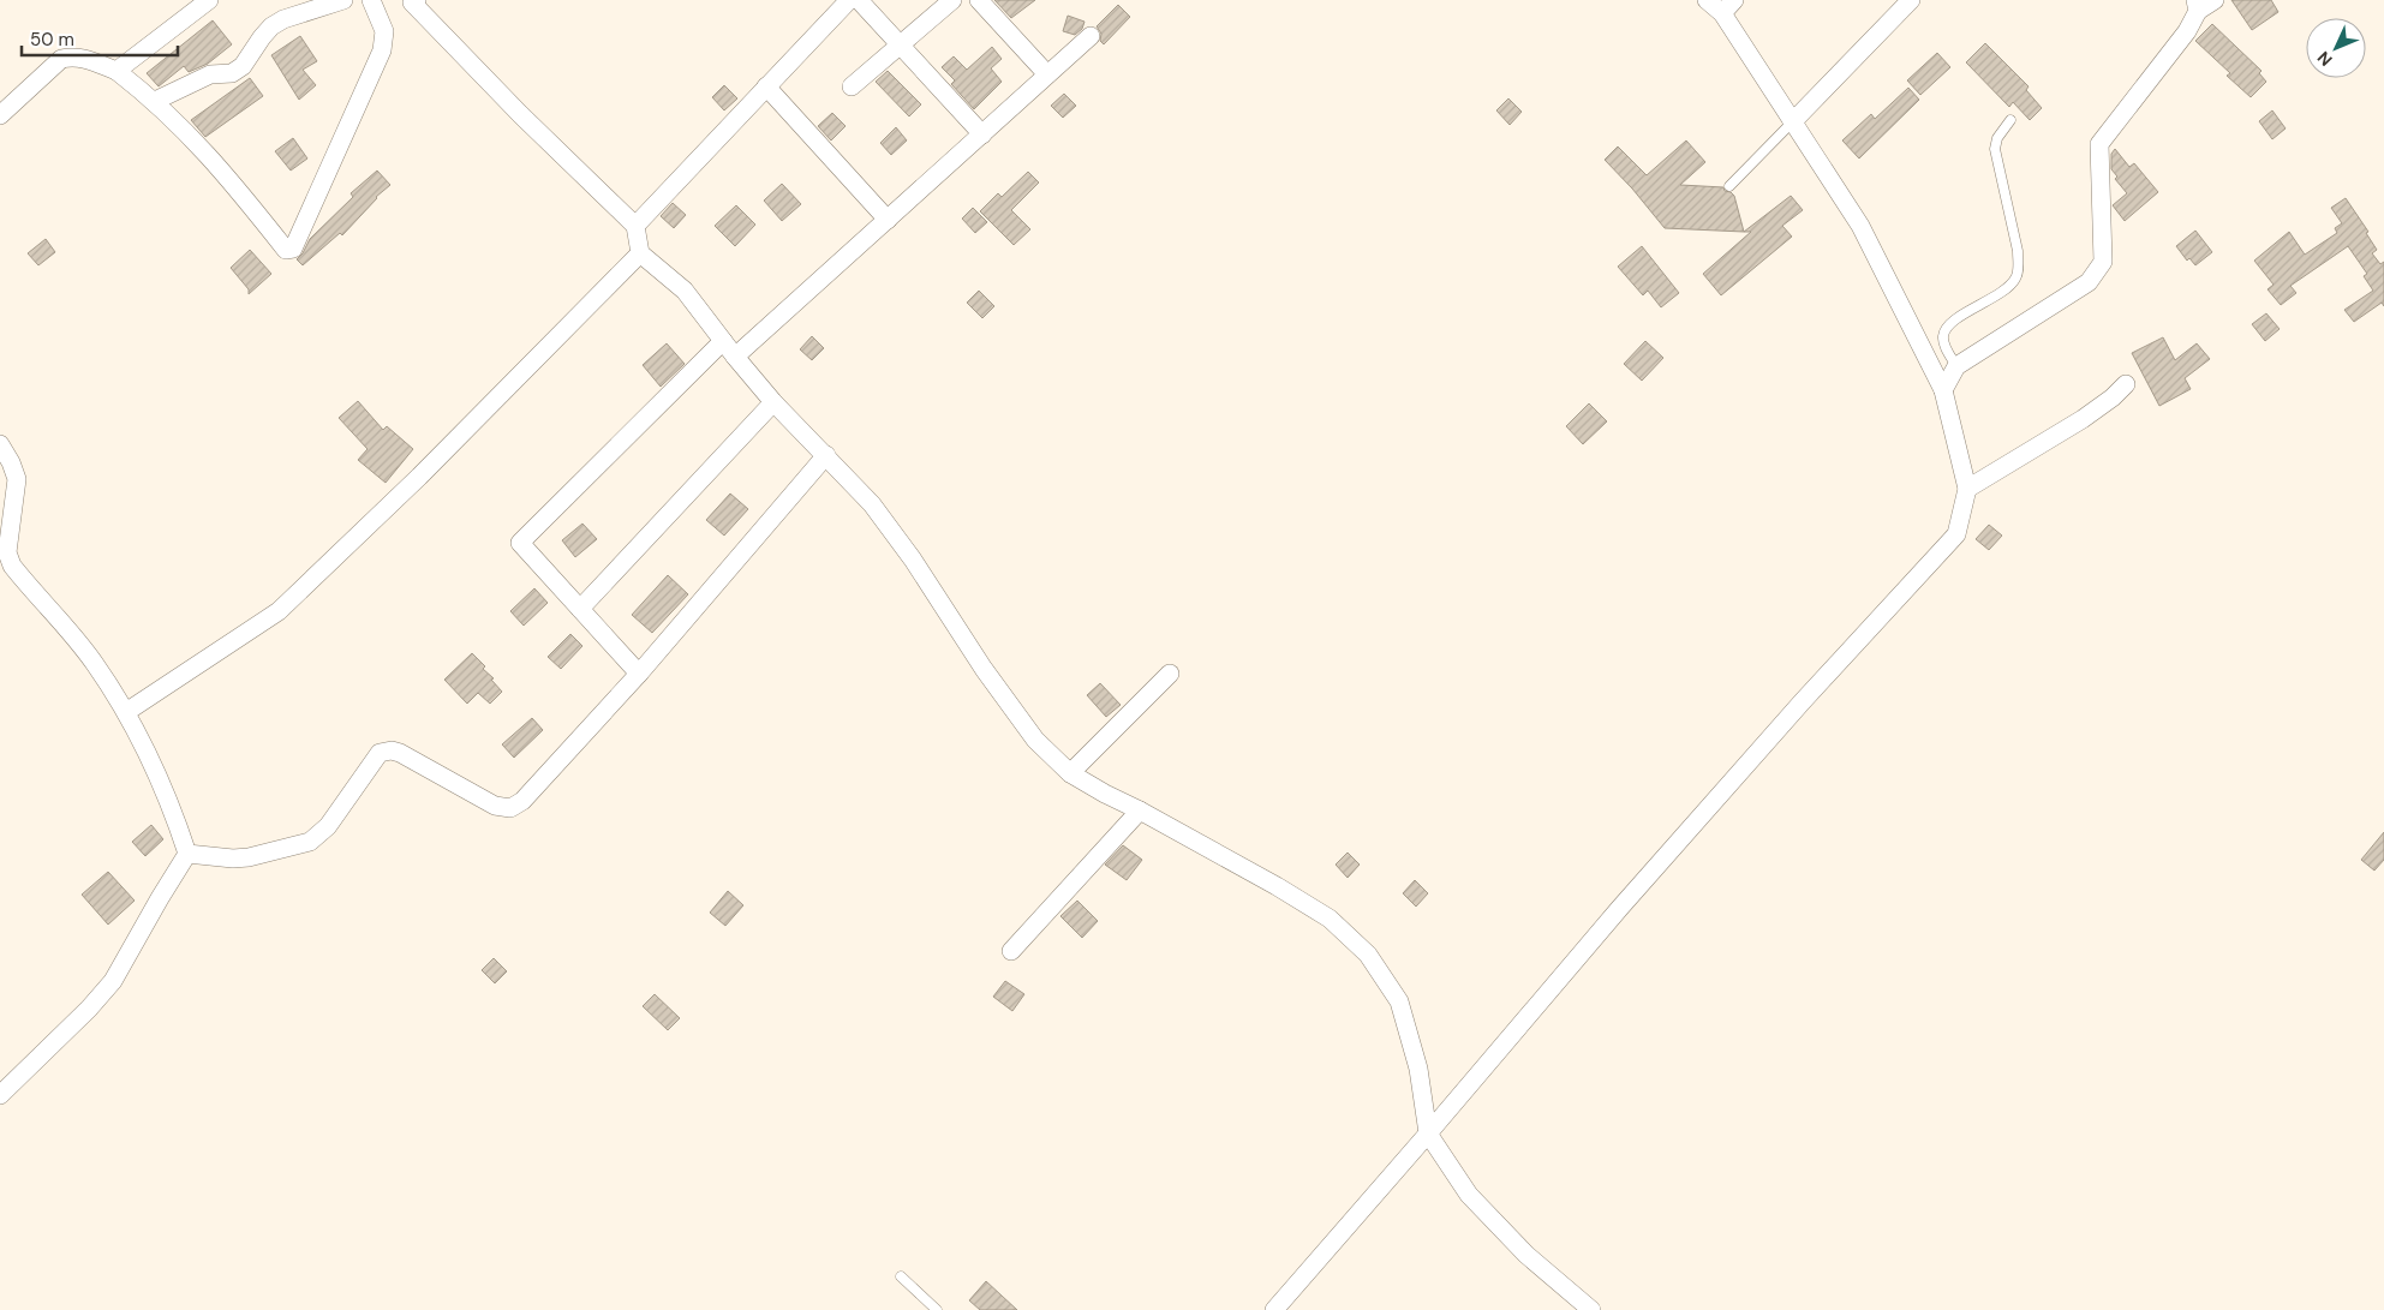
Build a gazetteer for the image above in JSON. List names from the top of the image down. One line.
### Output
{"scale_bar":"50 m","north":"bottom left"}
